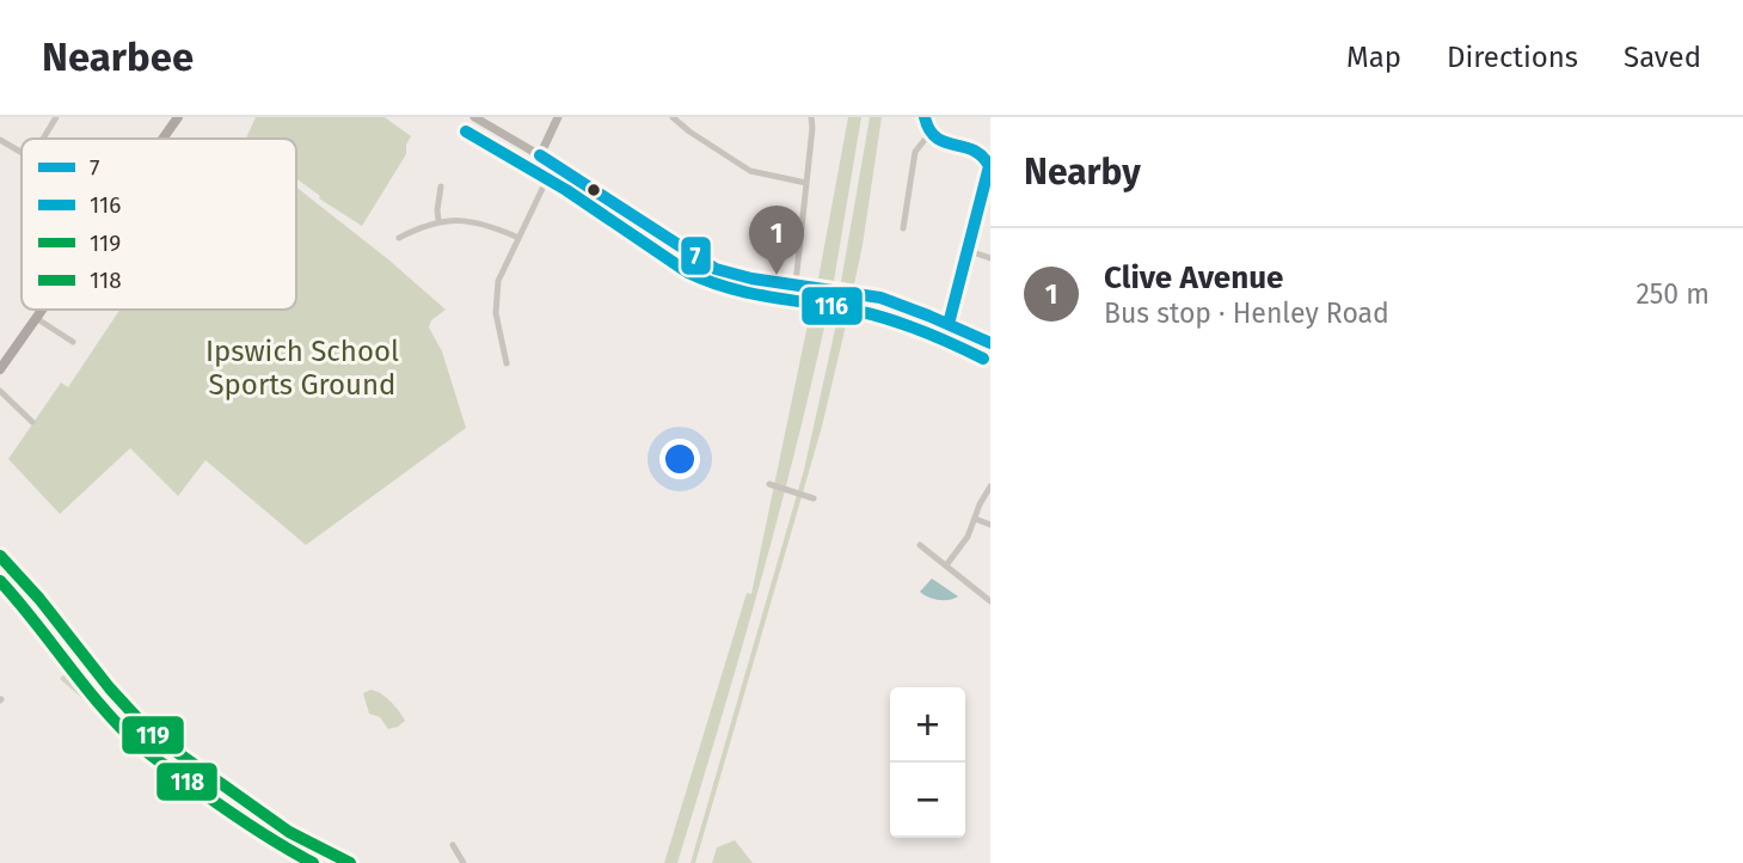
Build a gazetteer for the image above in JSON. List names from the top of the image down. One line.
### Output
{"parks":["Ipswich School Sports Ground"],"lines":["transit line 7","transit line 116","transit line 119","transit line 118"],"legend":["7","116","119","118"],"page":{"header":"Nearbee","nav":["Map","Directions","Saved"],"heading":"Nearby","pins":"1","list":[{"mark":"1","name":"Clive Avenue","note":"Bus stop · Henley Road","value":"250 m"}],"map_buttons":["+","−"]}}
